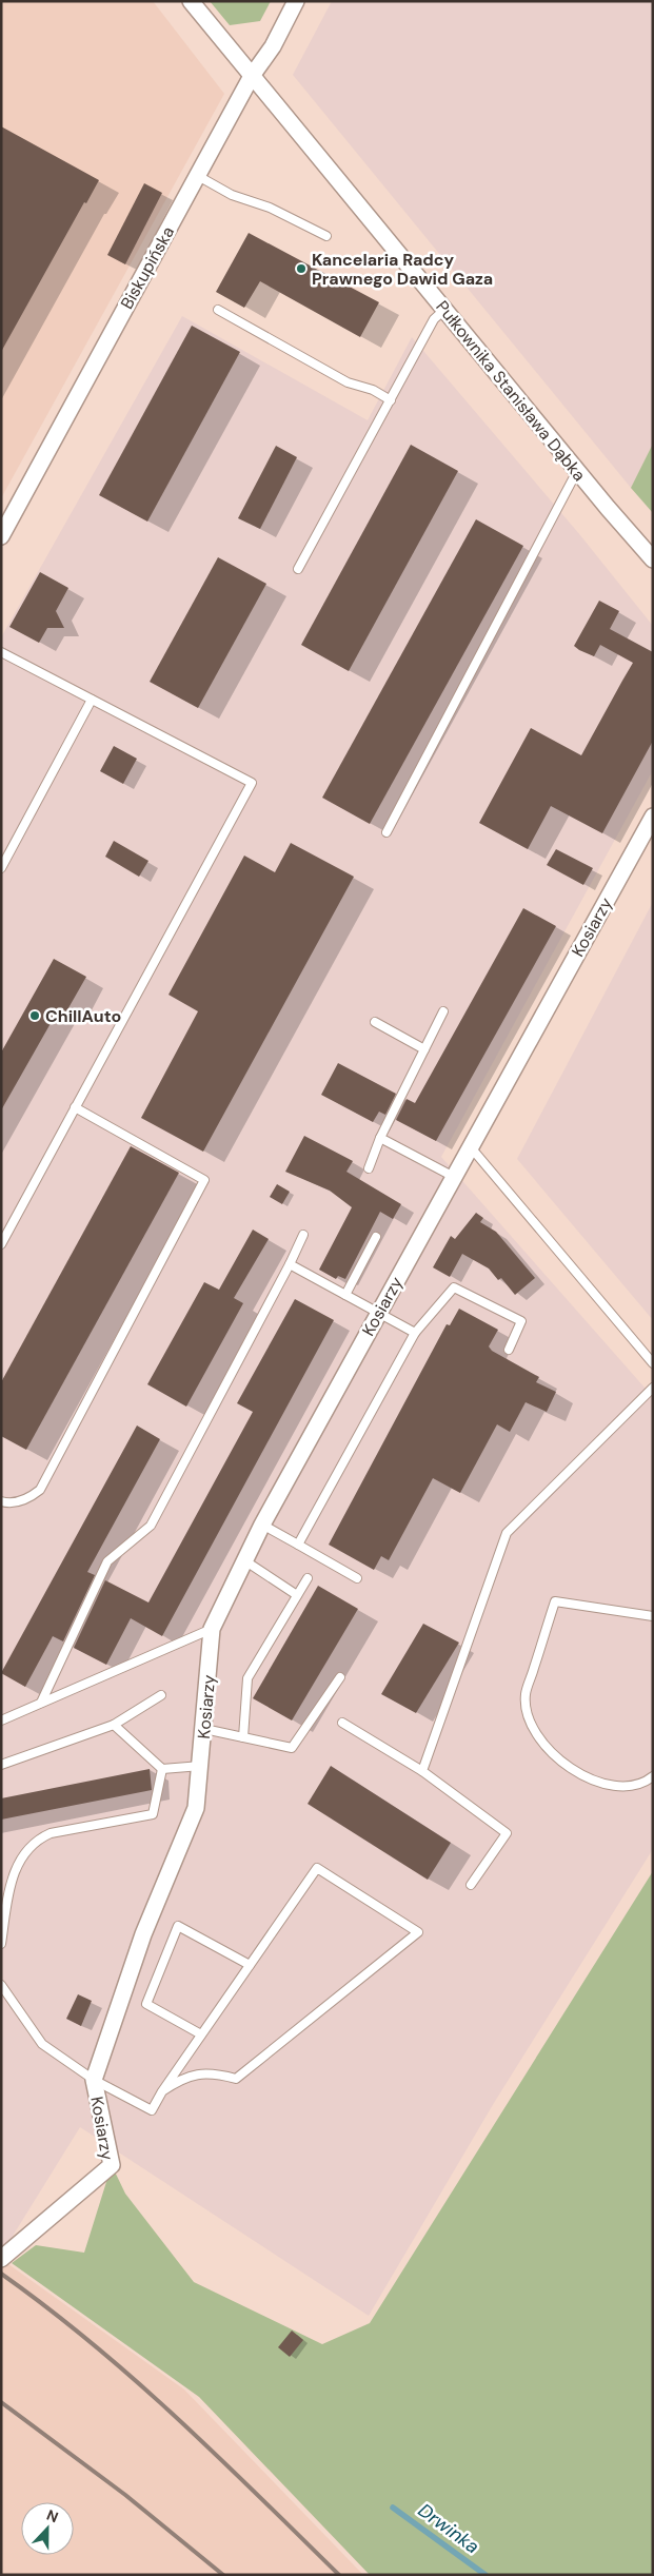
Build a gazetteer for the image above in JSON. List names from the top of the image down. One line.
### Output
{"streets":{"street":["Biskupińska","Pułkownika Stanisława Dąbka","Kosiarzy"]},"crossings":[["Biskupińska","Pułkownika Stanisława Dąbka"]],"water":["Drwinka"],"places":["Kancelaria Radcy Prawnego Dawid Gaza","ChillAuto"],"north":"top"}
